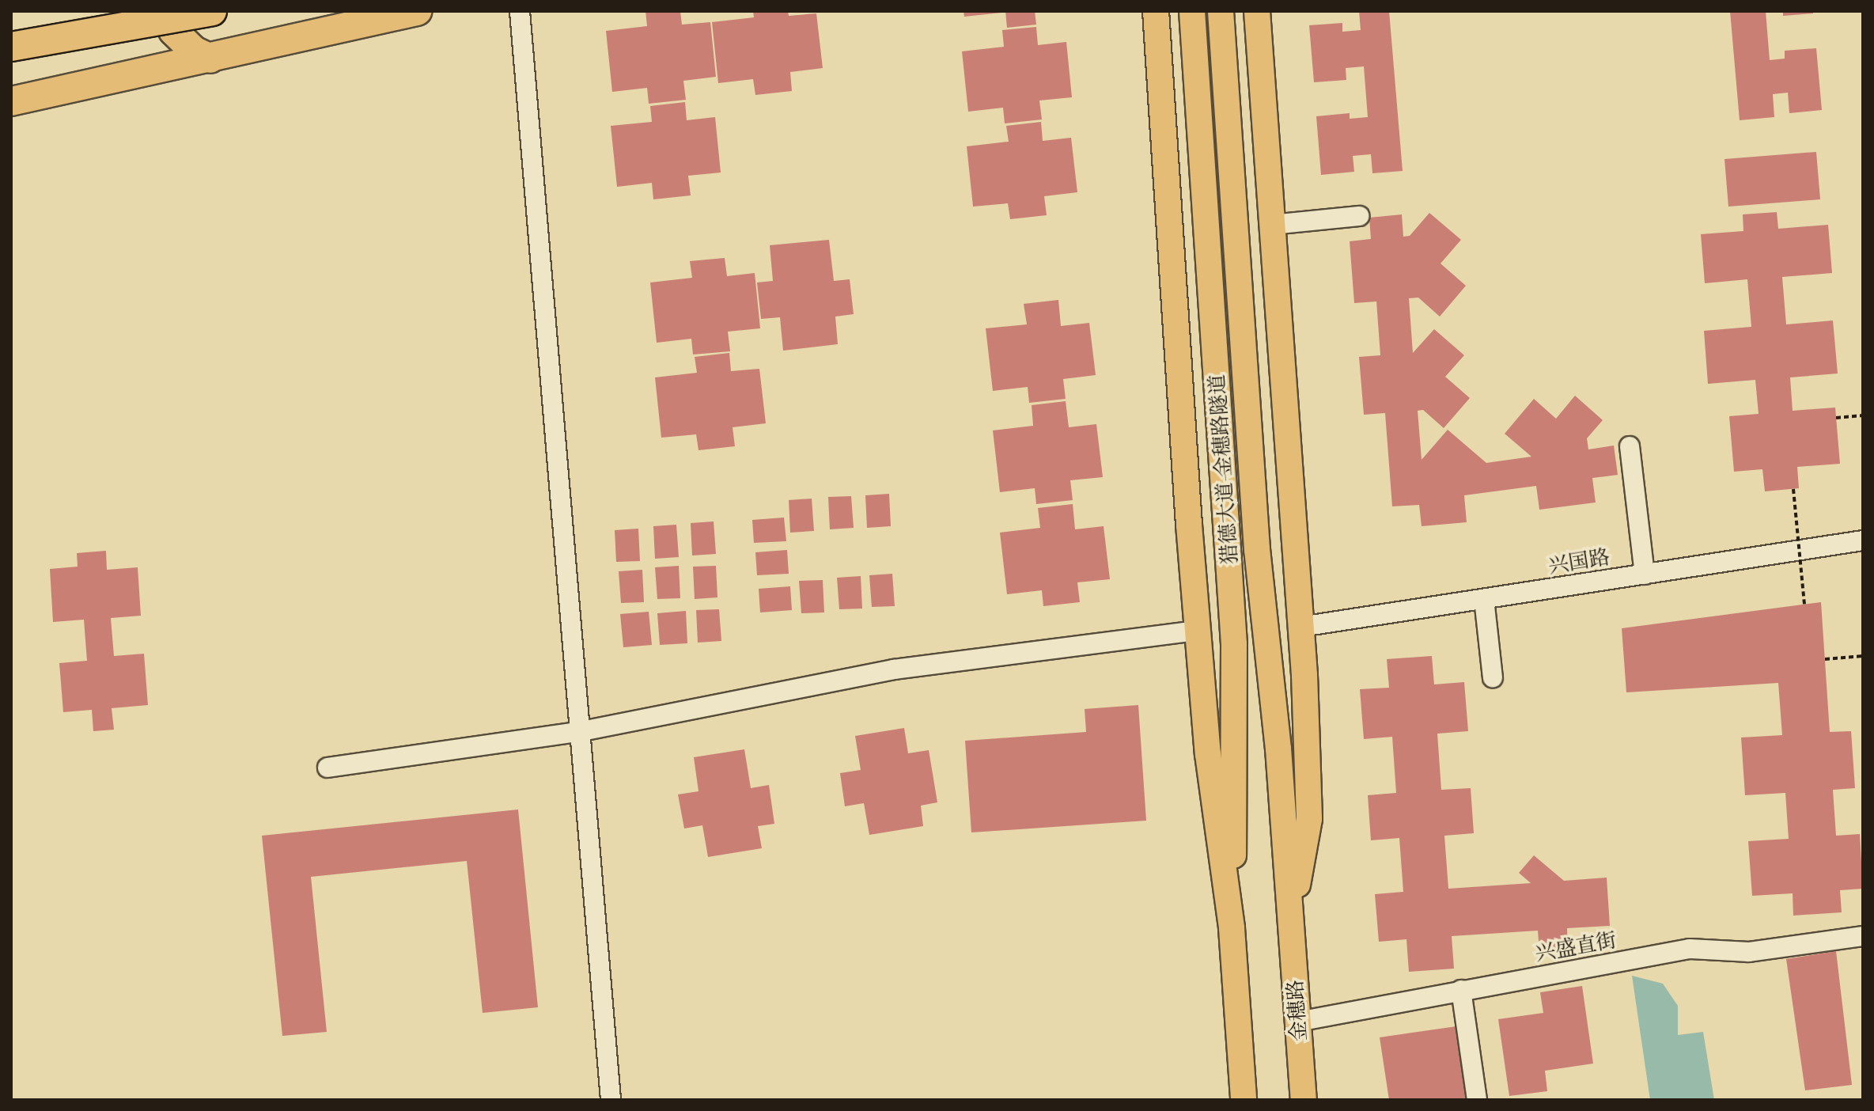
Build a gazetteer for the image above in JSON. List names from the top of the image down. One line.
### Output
{"streets":{"main road":["猎德大道-金穗路隧道","金穗路"],"street":["兴国路","兴盛直街"]},"crossings":[["猎德大道-金穗路隧道","金穗路"],["兴盛直街","金穗路"]]}
